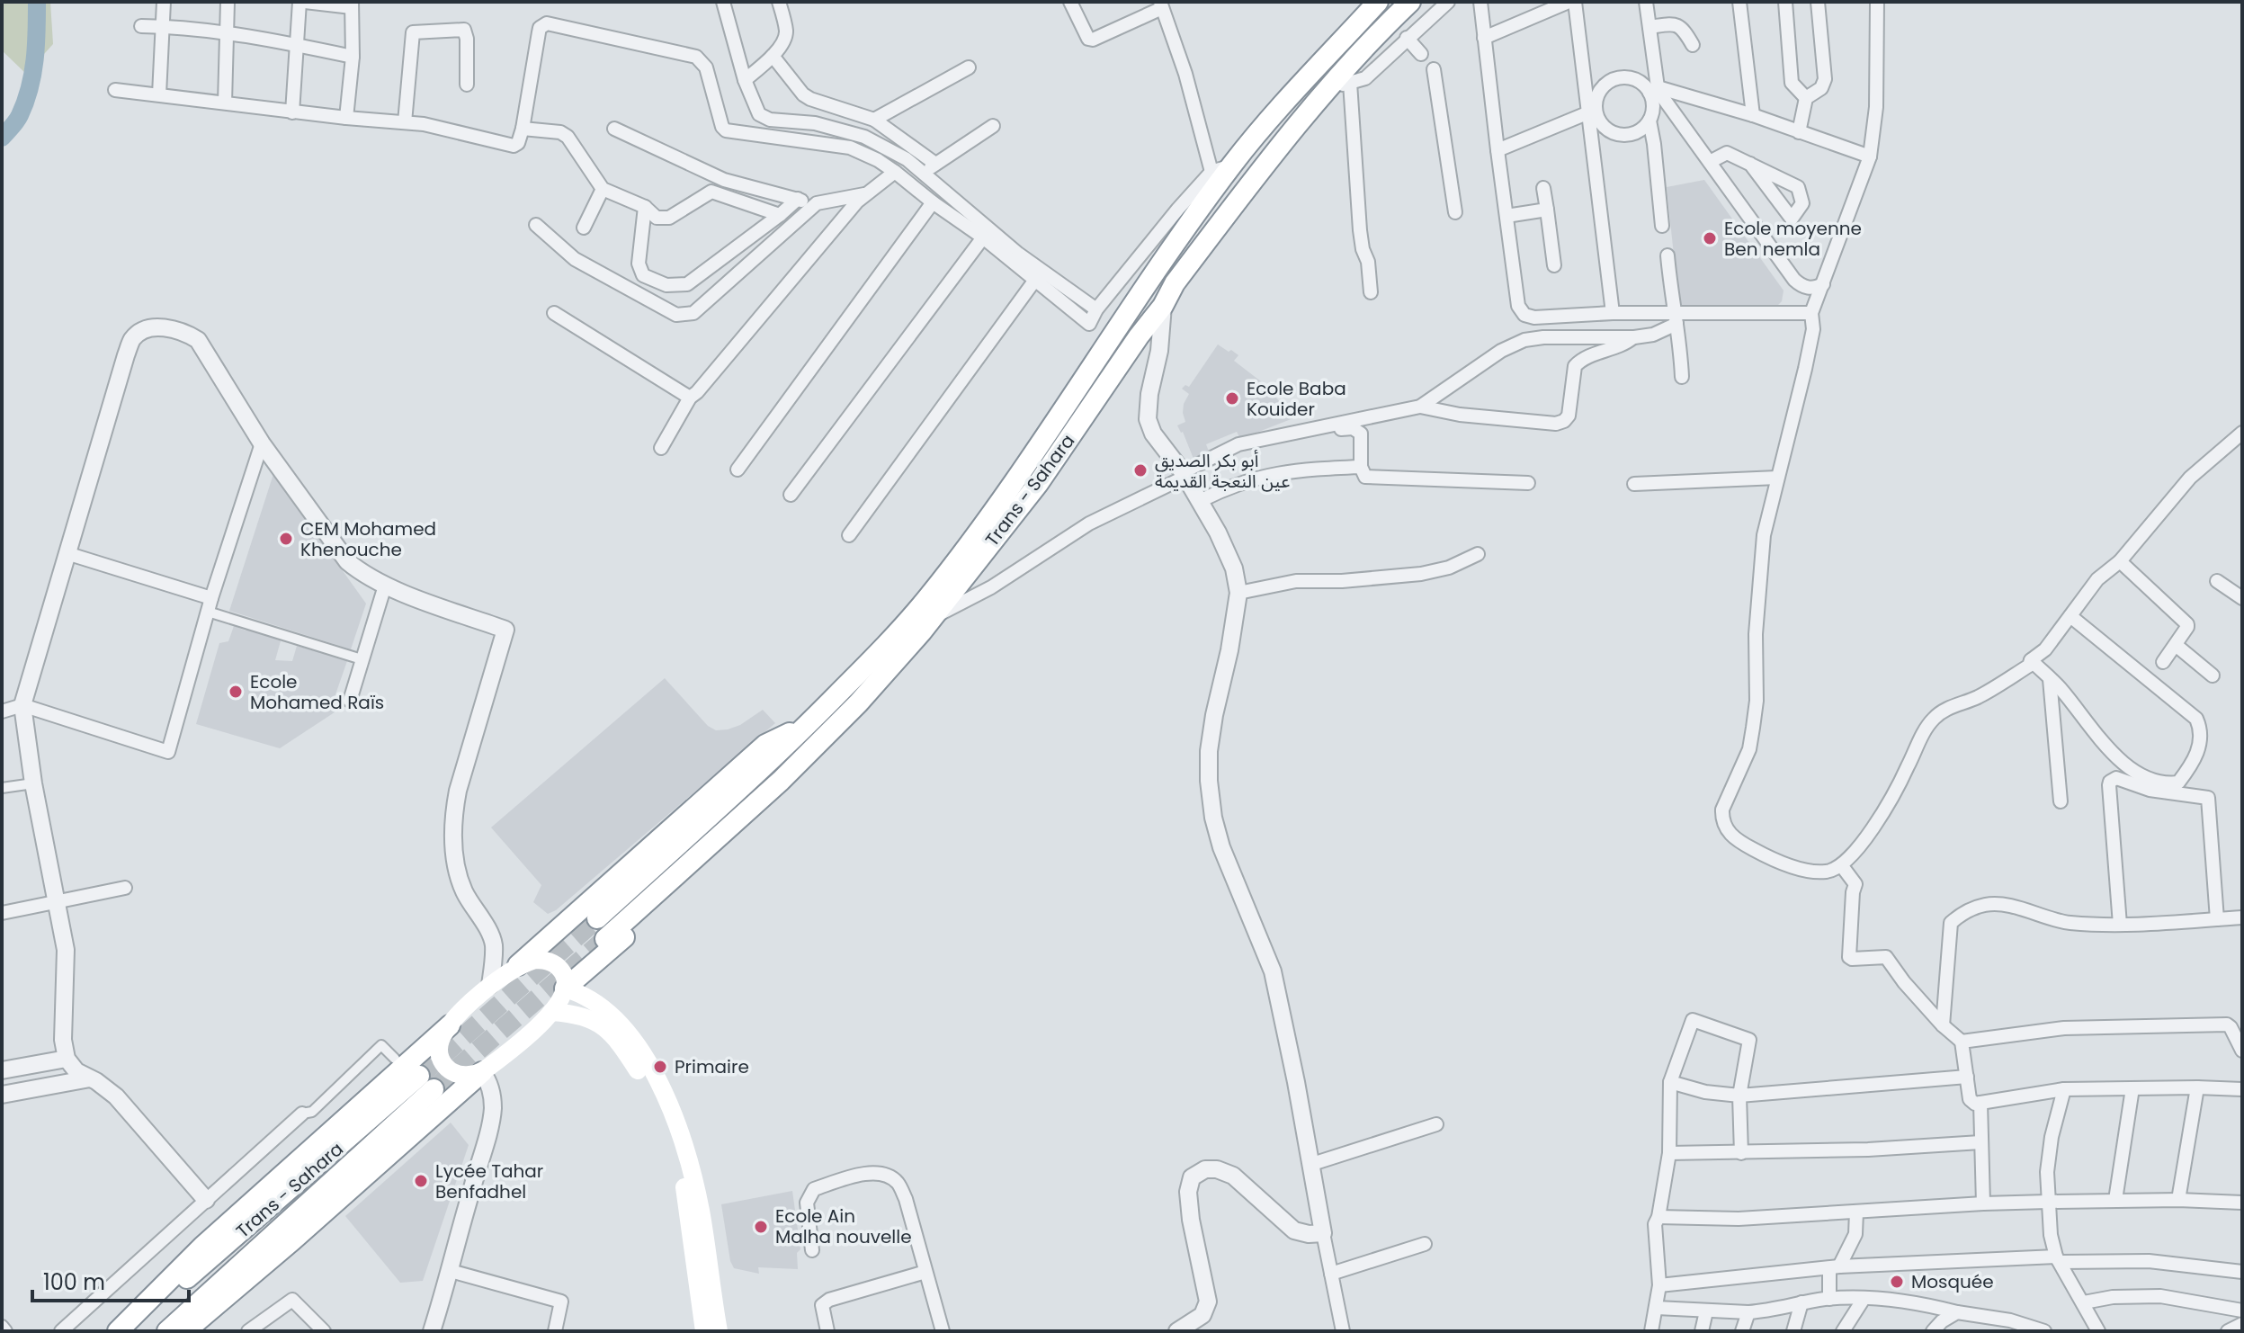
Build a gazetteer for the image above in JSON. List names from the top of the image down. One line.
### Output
{"streets":{"highway":["Trans - Sahara"]},"places":["Ecole moyenne Ben nemla","Ecole Baba Kouider","أبو بكر الصديق عين النعجة القديمة","CEM Mohamed Khenouche","Ecole Mohamed Raïs","Primaire","Lycée Tahar Benfadhel","Ecole Ain Malha nouvelle","Mosquée"],"scale_bar":"100 m"}
